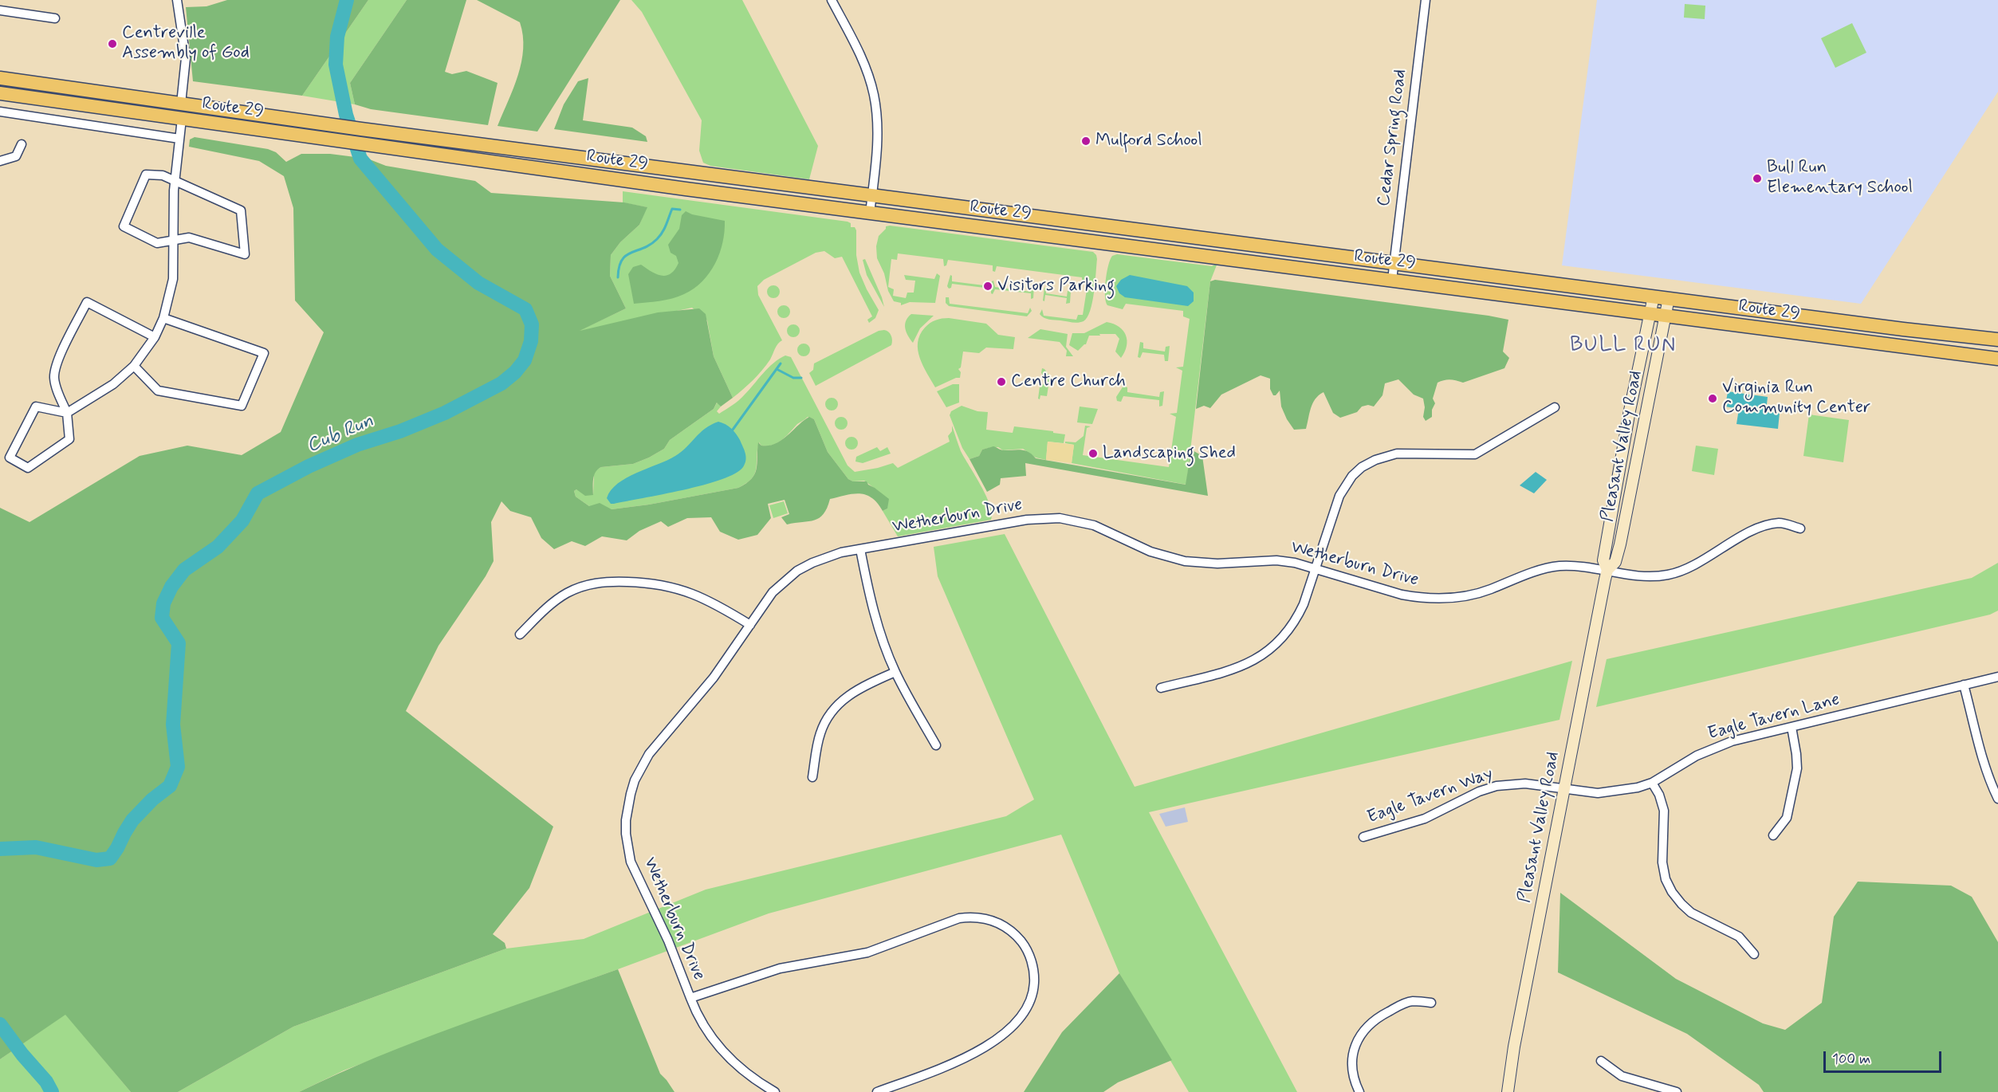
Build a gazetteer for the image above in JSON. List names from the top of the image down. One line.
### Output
{"streets":{"main road":["Route 29","Pleasant Valley Road"],"street":["Cedar Spring Road","Wetherburn Drive","Eagle Tavern Lane","Eagle Tavern Way"]},"crossings":[["Route 29","Cedar Spring Road"],["Route 29","Pleasant Valley Road"],["Pleasant Valley Road","Wetherburn Drive"],["Pleasant Valley Road","Eagle Tavern Lane"],["Pleasant Valley Road","Eagle Tavern Way"],["Eagle Tavern Lane","Eagle Tavern Way"]],"districts":["BULL RUN"],"water":["Cub Run"],"places":["Centreville Assembly of God","Mulford School","Bull Run Elementary School","Visitors Parking","Centre Church","Virginia Run Community Center","Landscaping Shed"],"scale_bar":"100 m"}
